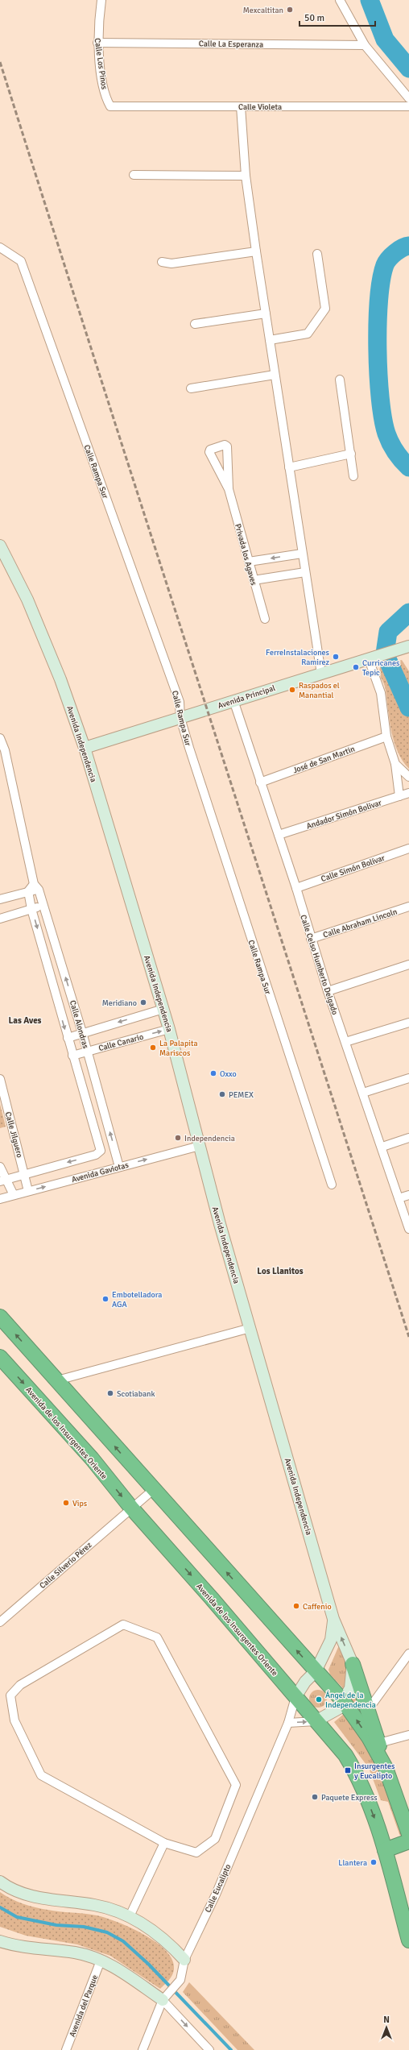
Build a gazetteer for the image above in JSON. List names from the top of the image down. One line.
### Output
{"streets":{"highway":["Avenida de los Insurgentes Oriente"],"main road":["Avenida Principal","Avenida Independencia","Calle Eucalipto"],"street":["Calle La Esperanza","Calle Los Pinos","Calle Violeta","Calle Rampa Sur","Privada los Agaves","José de San Martin","Andador Simón Bolivar","Calle Simón Bolívar","Calle Abraham Lincoln","Calle Celso Humberto Delgado","Calle Alondras","Calle Canario","Calle Jilguero","Avenida Gaviotas","Calle Silverio Pérez","Avenida del Parque"]},"crossings":[["Calle La Esperanza","Calle Los Pinos"],["Calle Los Pinos","Calle Violeta"],["Calle Rampa Sur","Avenida Principal"],["Avenida Principal","Avenida Independencia"],["Avenida Principal","Calle Celso Humberto Delgado"],["Avenida Independencia","Calle Canario"],["Avenida Independencia","Avenida Gaviotas"],["Avenida Independencia","Calle Eucalipto"],["José de San Martin","Calle Celso Humberto Delgado"],["Andador Simón Bolivar","Calle Celso Humberto Delgado"],["Calle Simón Bolívar","Calle Celso Humberto Delgado"],["Calle Abraham Lincoln","Calle Celso Humberto Delgado"],["Calle Alondras","Calle Canario"],["Calle Alondras","Calle Jilguero"],["Calle Alondras","Avenida Gaviotas"],["Calle Jilguero","Avenida Gaviotas"],["Avenida de los Insurgentes Oriente","Calle Silverio Pérez"],["Avenida de los Insurgentes Oriente","Calle Eucalipto"]],"one_way":["Avenida Gaviotas"],"districts":["Las Aves","Los Llanitos"],"places":{"other":["Mexcaltitan","FerreInstalaciones Ramirez","Curricanes Tepic","Raspados el Manantial","Meridiano","La Palapita Mariscos","Oxxo","PEMEX","Independencia","Embotelladora AGA","Scotiabank","Vips","Caffenio","Ángel de la Independencia","Paquete Express","Llantera"],"transit":["Insurgentes y Eucalipto"]},"scale_bar":"50 m","north":"top"}
